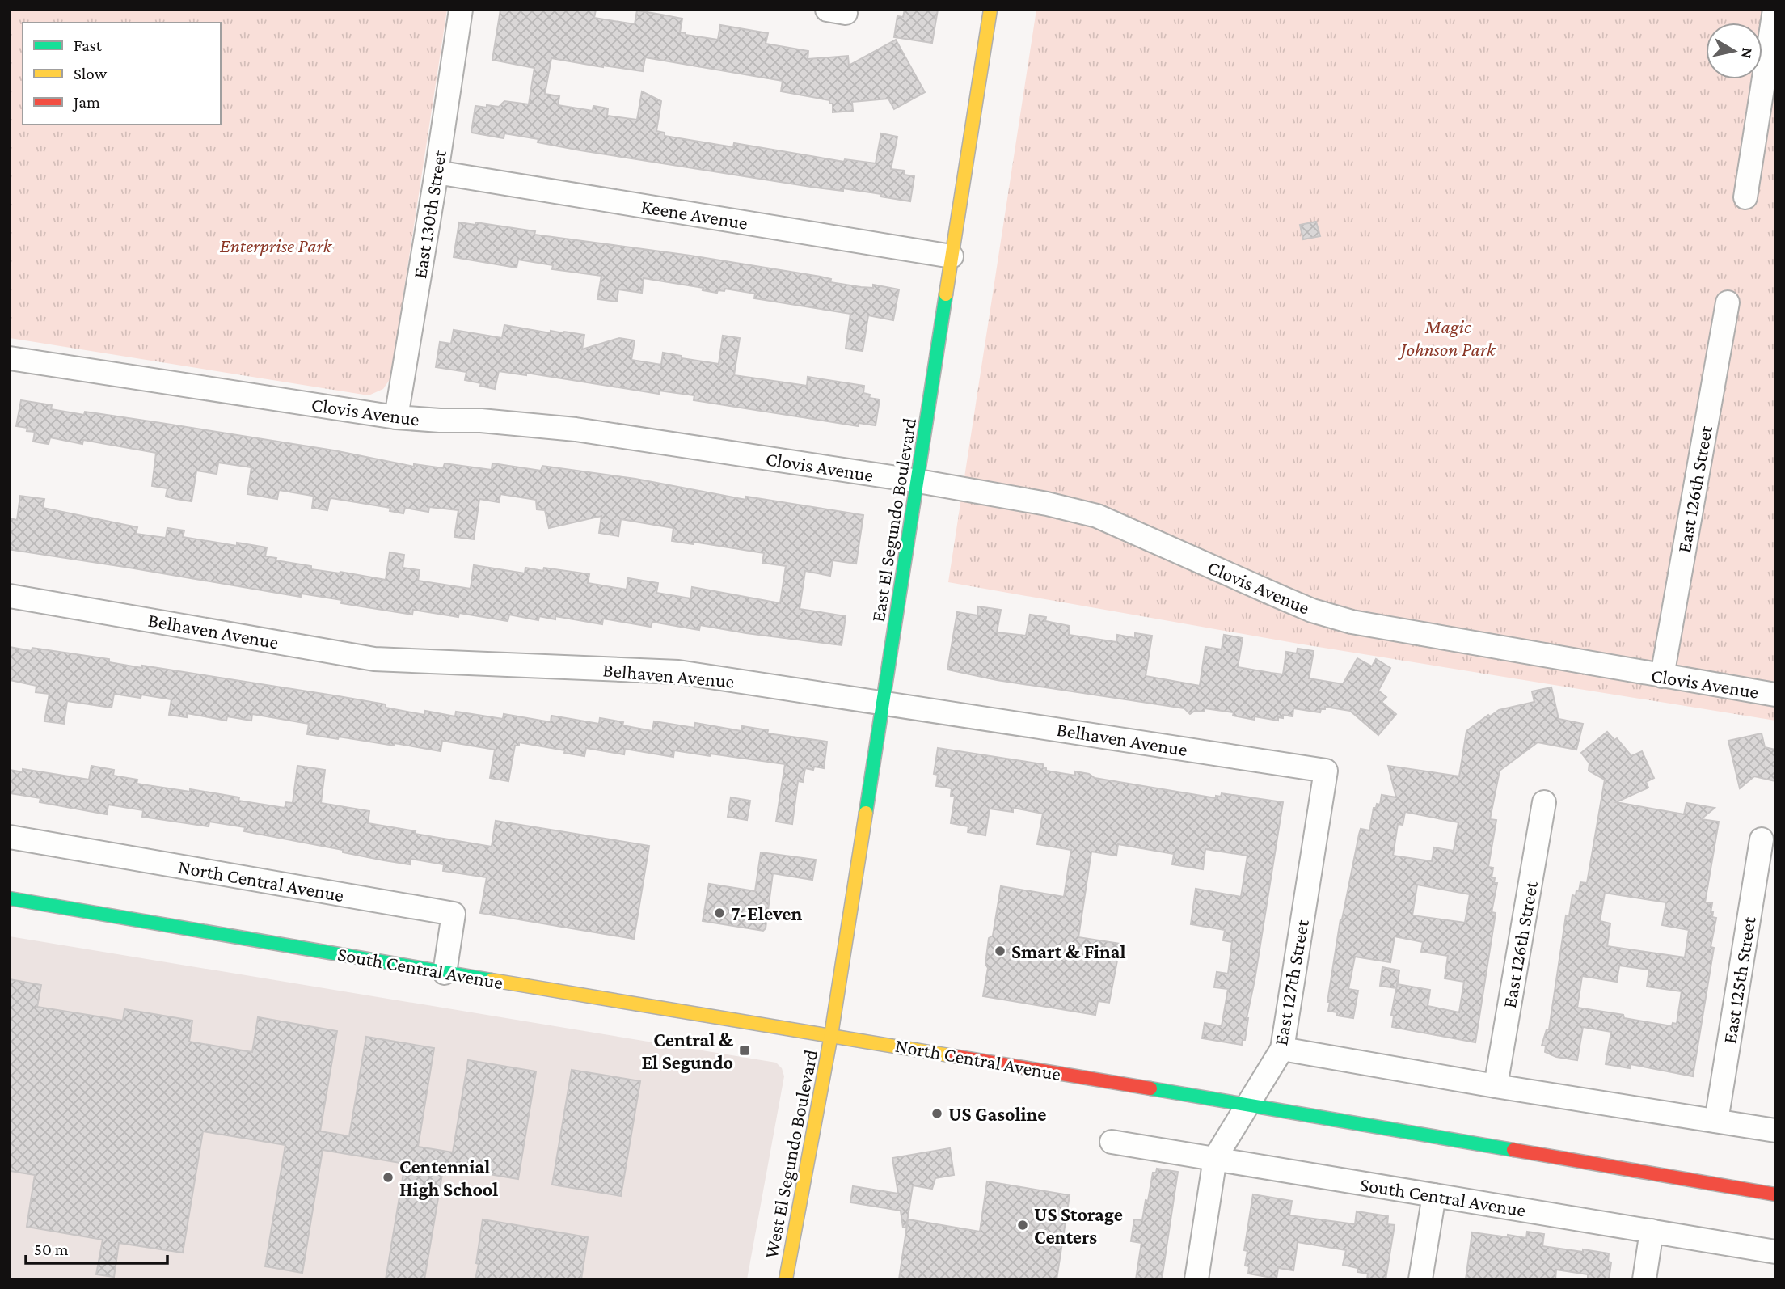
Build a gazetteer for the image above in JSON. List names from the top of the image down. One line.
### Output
{"streets":{"main road":["East El Segundo Boulevard","North Central Avenue","South Central Avenue","West El Segundo Boulevard"],"street":["East 130th Street","Keene Avenue","Clovis Avenue","East 126th Street","Belhaven Avenue","East 125th Street","East 127th Street"]},"crossings":[["East 130th Street","Keene Avenue"],["East 130th Street","Clovis Avenue"],["Keene Avenue","East El Segundo Boulevard"],["Clovis Avenue","East 126th Street"],["Clovis Avenue","East El Segundo Boulevard"],["East El Segundo Boulevard","Belhaven Avenue"],["East El Segundo Boulevard","North Central Avenue"],["East El Segundo Boulevard","South Central Avenue"],["East El Segundo Boulevard","West El Segundo Boulevard"],["Belhaven Avenue","East 127th Street"],["North Central Avenue","South Central Avenue"],["North Central Avenue","East 127th Street"],["North Central Avenue","West El Segundo Boulevard"],["South Central Avenue","East 127th Street"],["South Central Avenue","West El Segundo Boulevard"]],"parks":["Enterprise Park","Magic Johnson Park"],"places":{"other":["7-Eleven","Smart & Final","US Gasoline","Centennial High School","US Storage Centers"],"transit":["Central & El Segundo"]},"legend":["Fast","Slow","Jam"],"scale_bar":"50 m","north":"right"}
